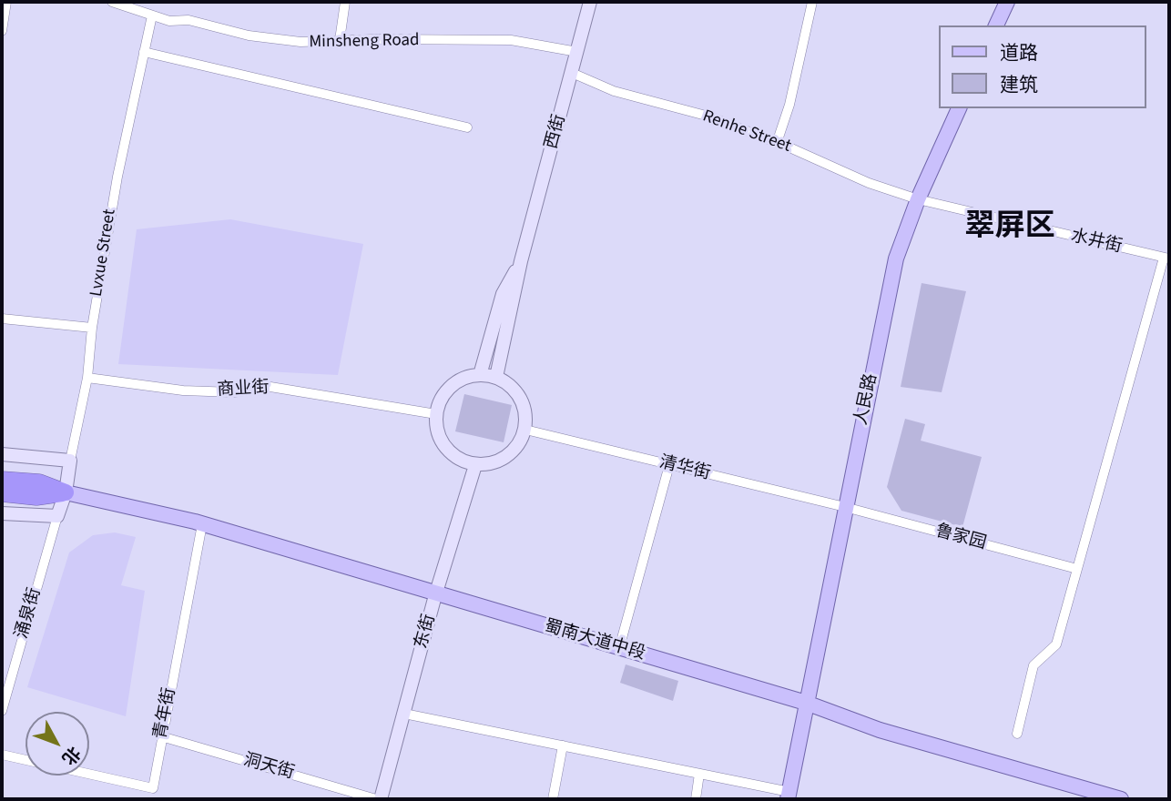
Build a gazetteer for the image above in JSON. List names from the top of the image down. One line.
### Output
{"streets":{"main road":["西街","Lvxue Street","人民路","东街","蜀南大道中段"],"street":["Minsheng Road","Renhe Street","水井街","商业街","清华街","鲁家园","涌泉街","青年街","洞天街"]},"crossings":[["Minsheng Road","西街"],["Minsheng Road","Lvxue Street"],["西街","Renhe Street"],["西街","商业街"],["西街","清华街"],["西街","东街"],["Renhe Street","水井街"],["Renhe Street","人民路"],["水井街","人民路"],["Lvxue Street","商业街"],["Lvxue Street","涌泉街"],["Lvxue Street","蜀南大道中段"],["商业街","清华街"],["商业街","东街"],["人民路","清华街"],["人民路","鲁家园"],["人民路","蜀南大道中段"],["清华街","鲁家园"],["清华街","东街"],["东街","蜀南大道中段"],["东街","洞天街"],["蜀南大道中段","青年街"],["青年街","洞天街"]],"districts":["翠屏区"],"legend":["道路","建筑"],"north":"bottom right"}
